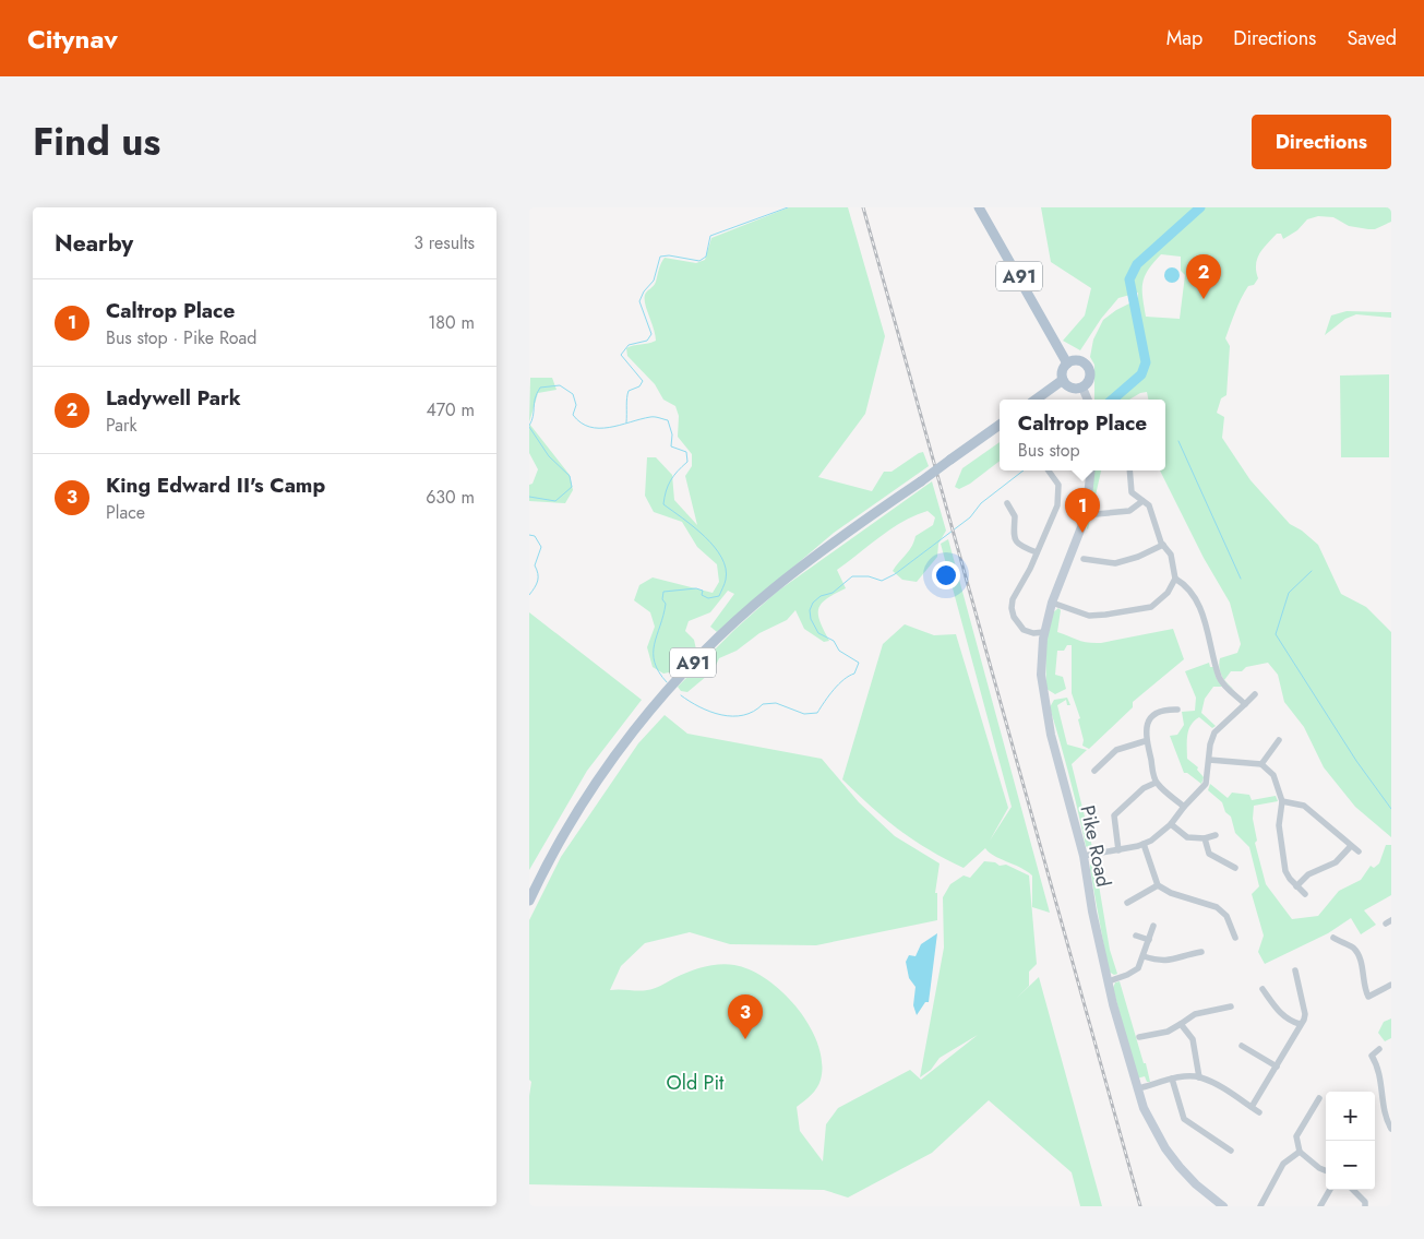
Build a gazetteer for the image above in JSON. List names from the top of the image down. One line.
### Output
{"streets":{"main road":["A91"],"street":["Pike Road"]},"parks":["Old Pit"],"page":{"header":"Citynav","nav":["Map","Directions","Saved"],"title":"Find us","buttons":"Directions","heading":["Nearby","3 results"],"pins":["2","1","3"],"list":[{"mark":"1","name":"Caltrop Place","note":"Bus stop · Pike Road","value":"180 m"},{"mark":"2","name":"Ladywell Park","note":"Park","value":"470 m"},{"mark":"3","name":"King Edward II's Camp","note":"Place","value":"630 m"}],"popup":["Caltrop Place","Bus stop"],"map_buttons":["+","−"]}}
